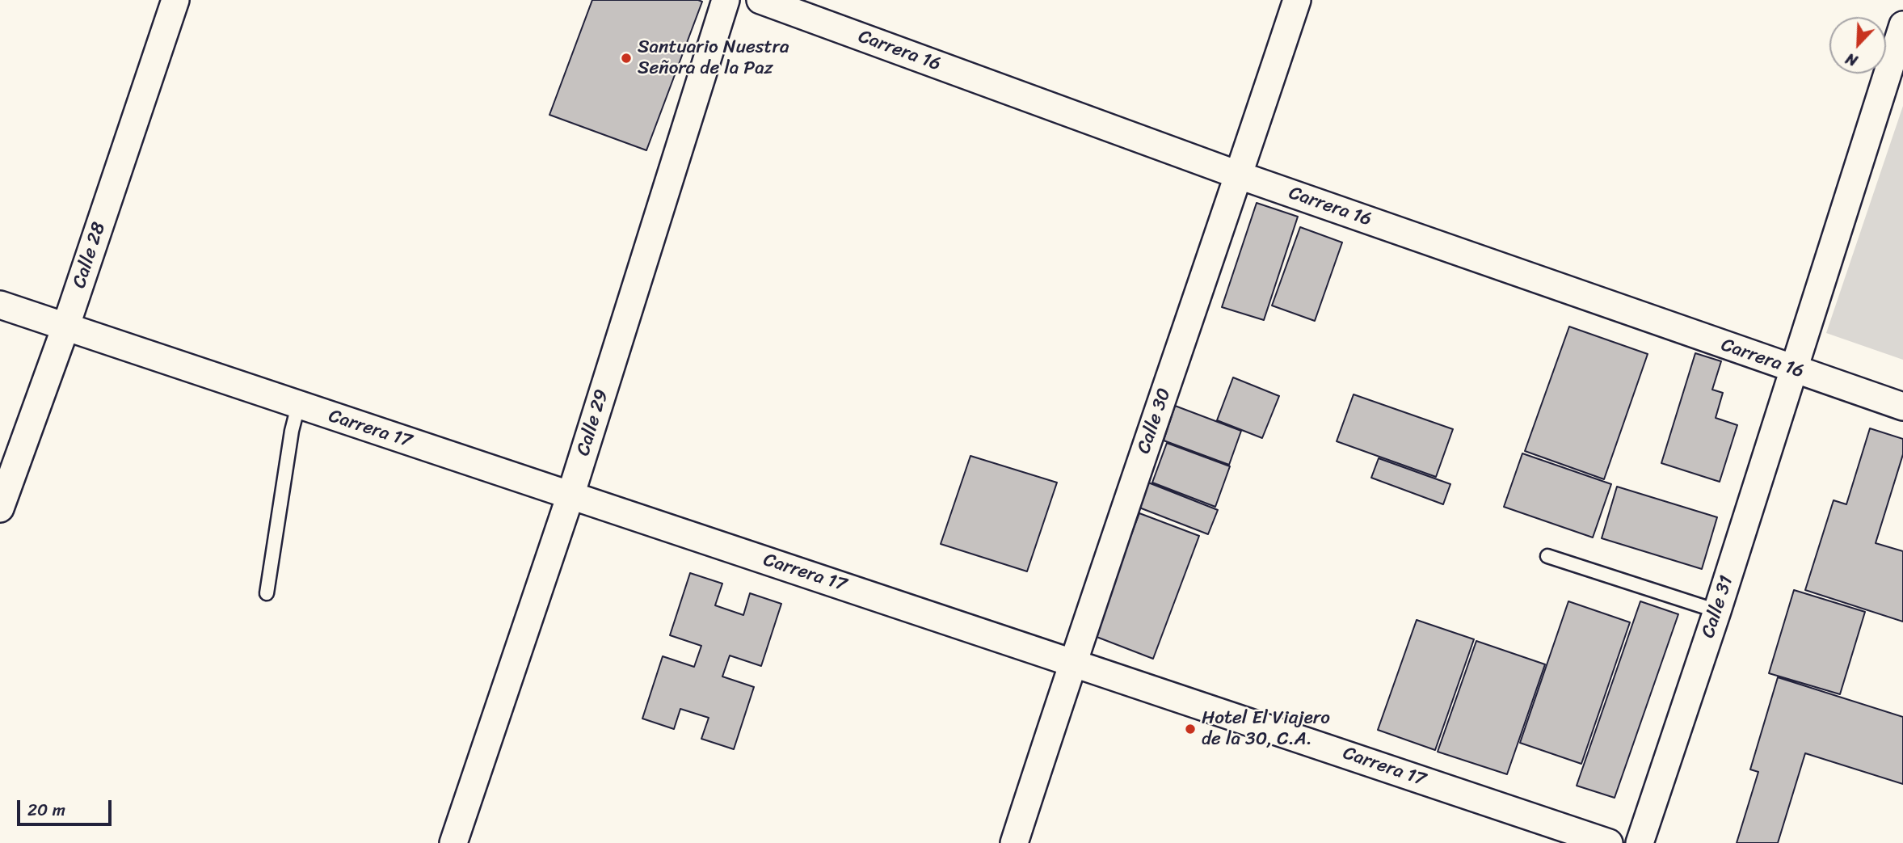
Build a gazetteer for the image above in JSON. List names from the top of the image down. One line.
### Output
{"streets":{"street":["Carrera 16","Calle 28","Calle 30","Calle 29","Carrera 17","Calle 31"]},"crossings":[["Carrera 16","Calle 30"],["Carrera 16","Calle 31"],["Calle 28","Carrera 17"],["Calle 30","Carrera 17"],["Calle 29","Carrera 17"]],"places":["Santuario Nuestra Señora de la Paz","Hotel El Viajero de la 30, C.A."],"scale_bar":"20 m","north":"bottom left"}
